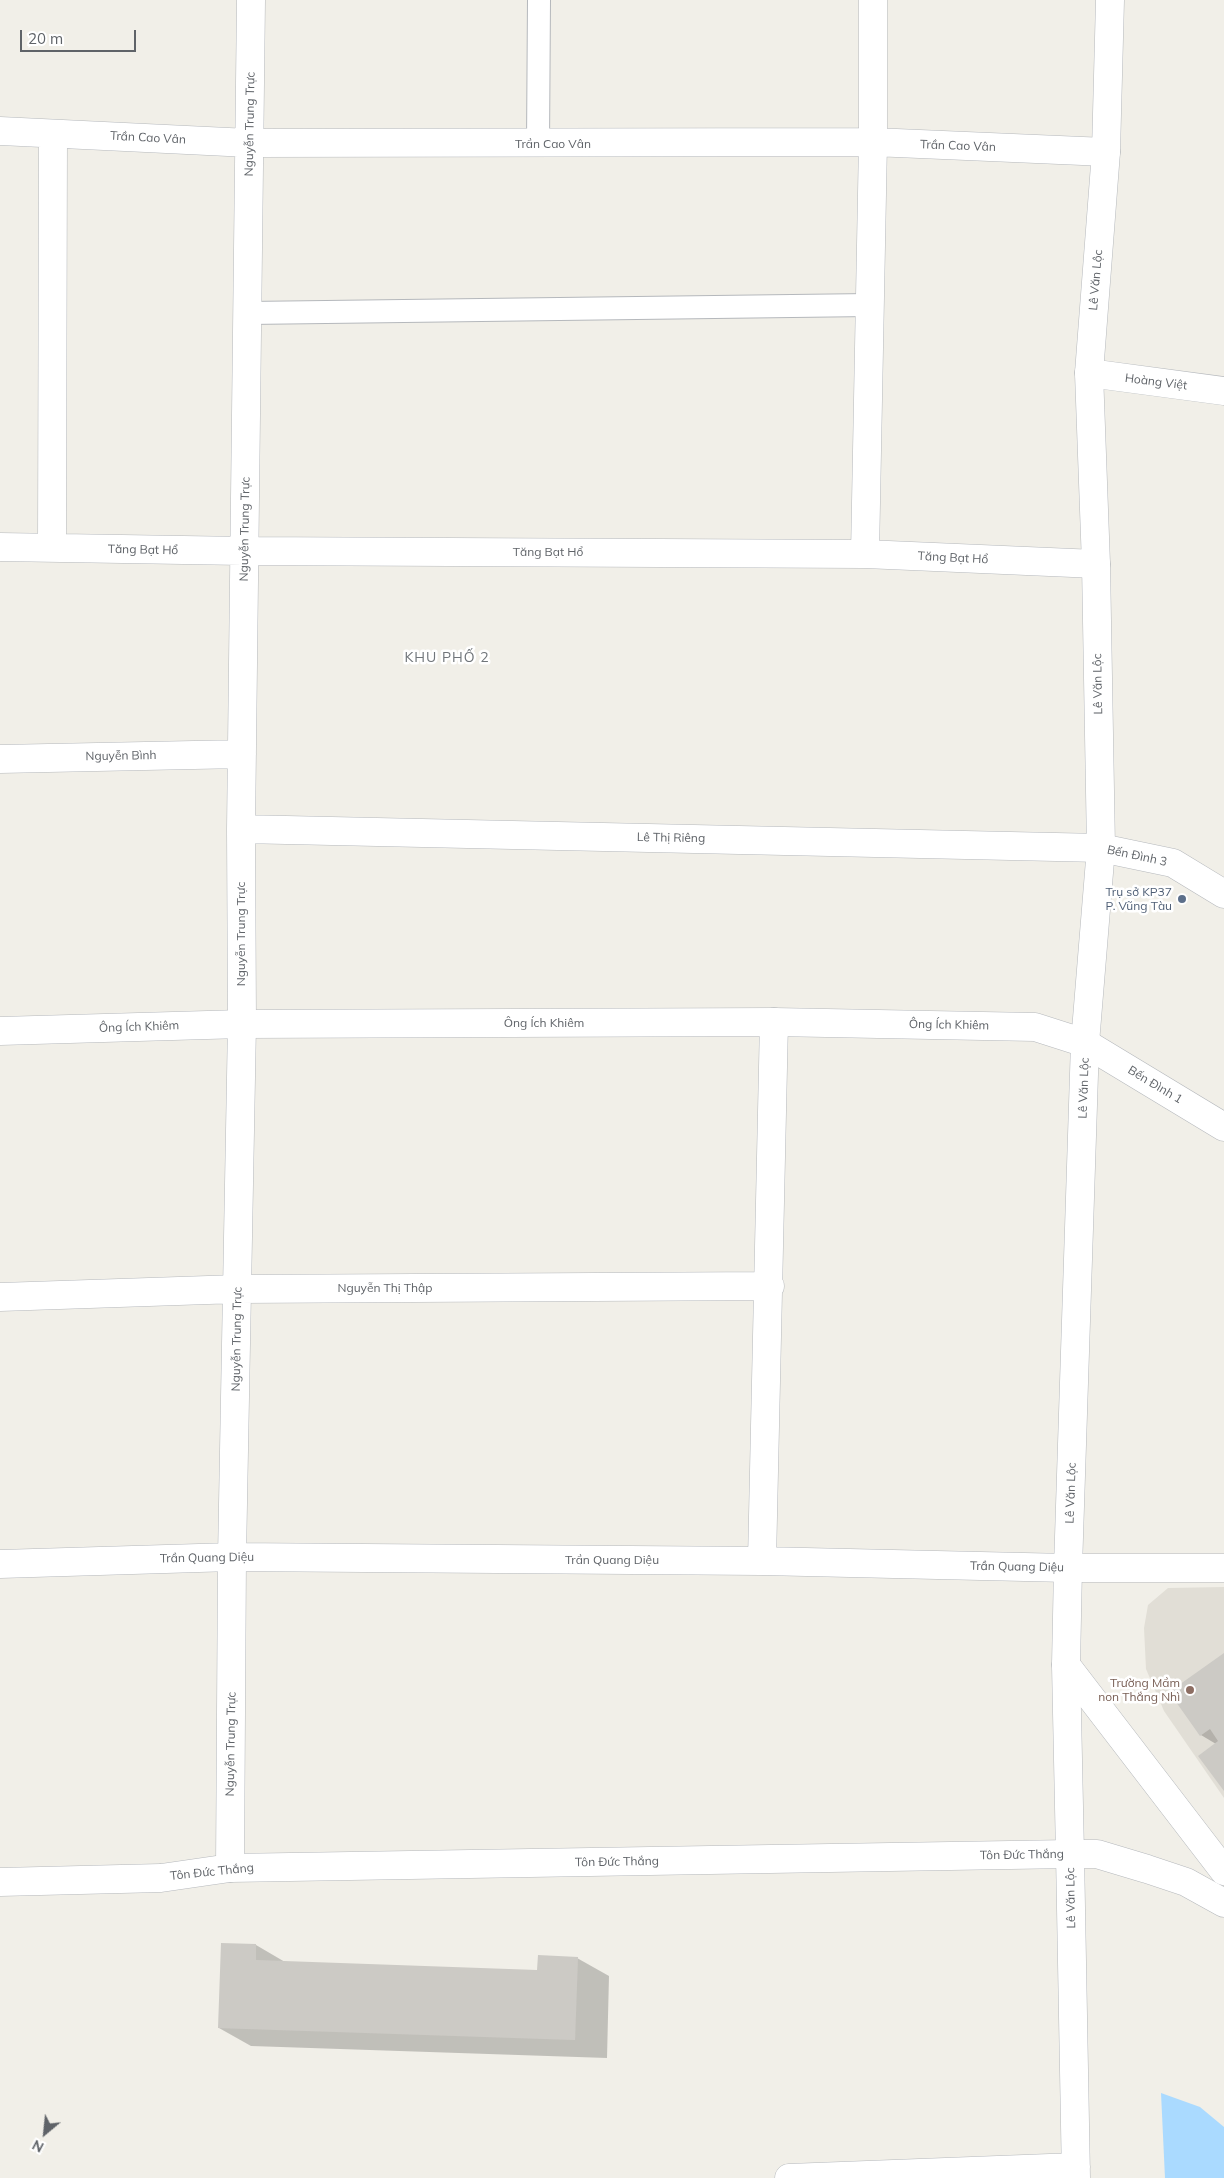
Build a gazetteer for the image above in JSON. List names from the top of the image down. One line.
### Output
{"streets":{"street":["Nguyễn Trung Trực","Trần Cao Vân","Lê Văn Lộc","Hoàng Việt","Tăng Bạt Hổ","Nguyễn Bình","Lê Thị Riêng","Bến Đình 3","Ông Ích Khiêm","Bến Đình 1","Nguyễn Thị Thập","Trần Quang Diệu","Tôn Đức Thắng"]},"crossings":[["Nguyễn Trung Trực","Trần Cao Vân"],["Nguyễn Trung Trực","Tăng Bạt Hổ"],["Nguyễn Trung Trực","Nguyễn Bình"],["Nguyễn Trung Trực","Lê Thị Riêng"],["Nguyễn Trung Trực","Ông Ích Khiêm"],["Nguyễn Trung Trực","Nguyễn Thị Thập"],["Nguyễn Trung Trực","Trần Quang Diệu"],["Nguyễn Trung Trực","Tôn Đức Thắng"],["Trần Cao Vân","Lê Văn Lộc"],["Lê Văn Lộc","Hoàng Việt"],["Lê Văn Lộc","Tăng Bạt Hổ"],["Lê Văn Lộc","Lê Thị Riêng"],["Lê Văn Lộc","Bến Đình 3"],["Lê Văn Lộc","Ông Ích Khiêm"],["Lê Văn Lộc","Bến Đình 1"],["Lê Văn Lộc","Trần Quang Diệu"],["Lê Văn Lộc","Tôn Đức Thắng"],["Lê Thị Riêng","Bến Đình 3"],["Ông Ích Khiêm","Bến Đình 1"]],"districts":["KHU PHỐ 2"],"places":["Trụ sở KP37 P. Vũng Tàu","Trường Mầm non Thắng Nhì"],"scale_bar":"20 m","north":"bottom left"}
